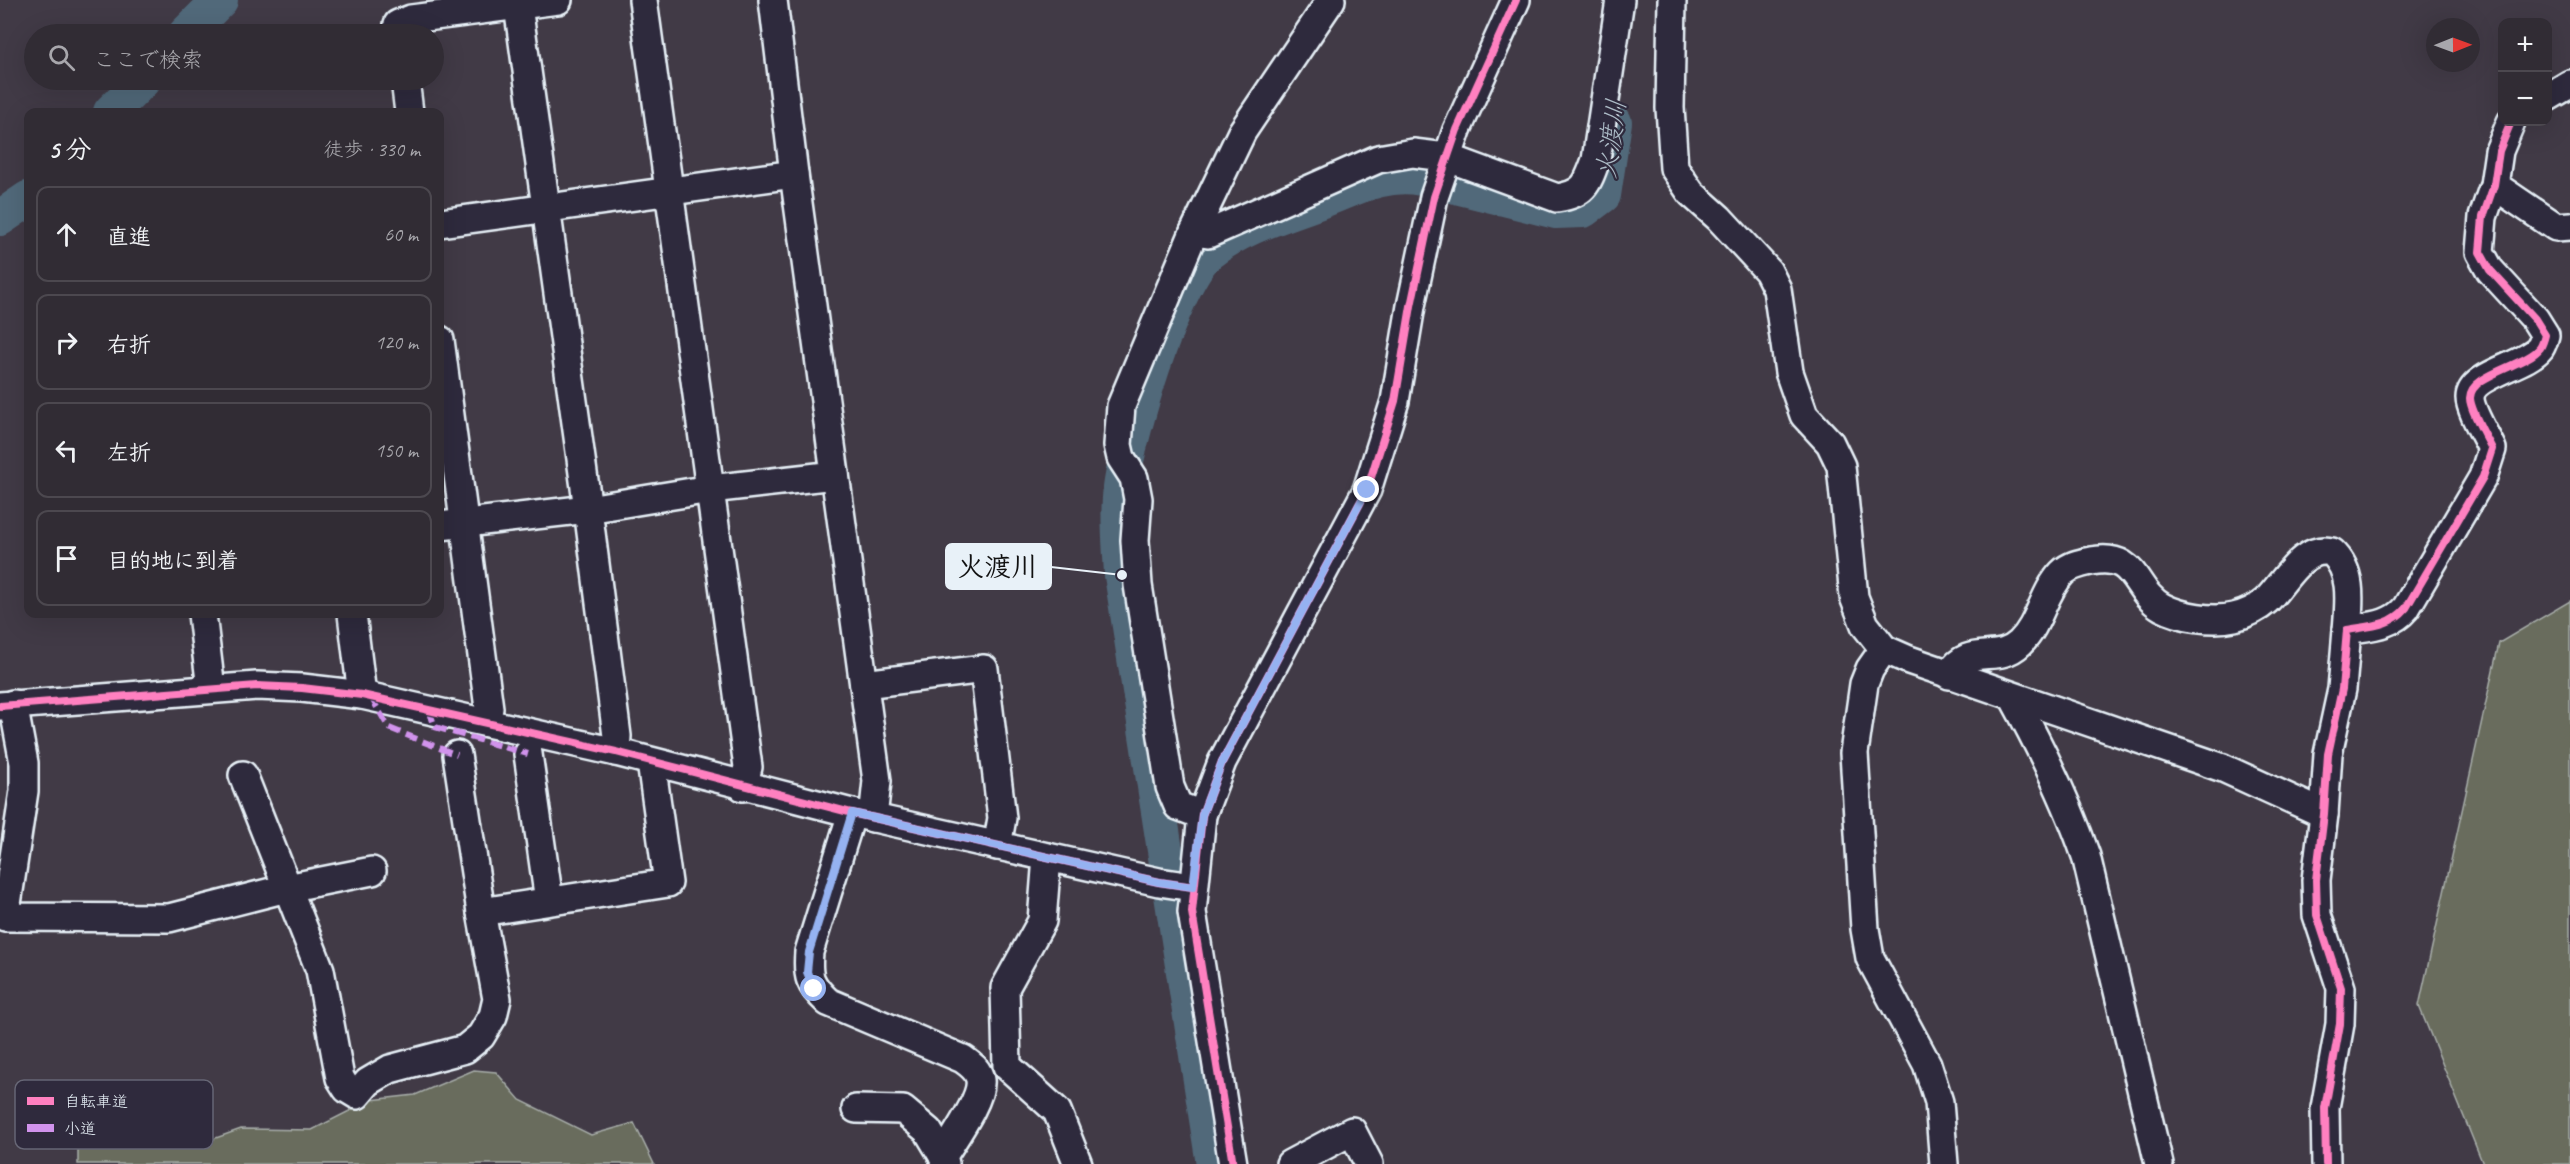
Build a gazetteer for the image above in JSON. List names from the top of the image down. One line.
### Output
{"water":["火渡川"],"places":["火渡川"],"legend":["自転車道","小道"],"north":"right","page":{"map_buttons":["+","−"],"search":"ここで検索","heading":["5 分","徒歩 · 330 m"],"list":[["直進","60 m"],["右折","120 m"],["左折","150 m"],"目的地に到着"]}}
